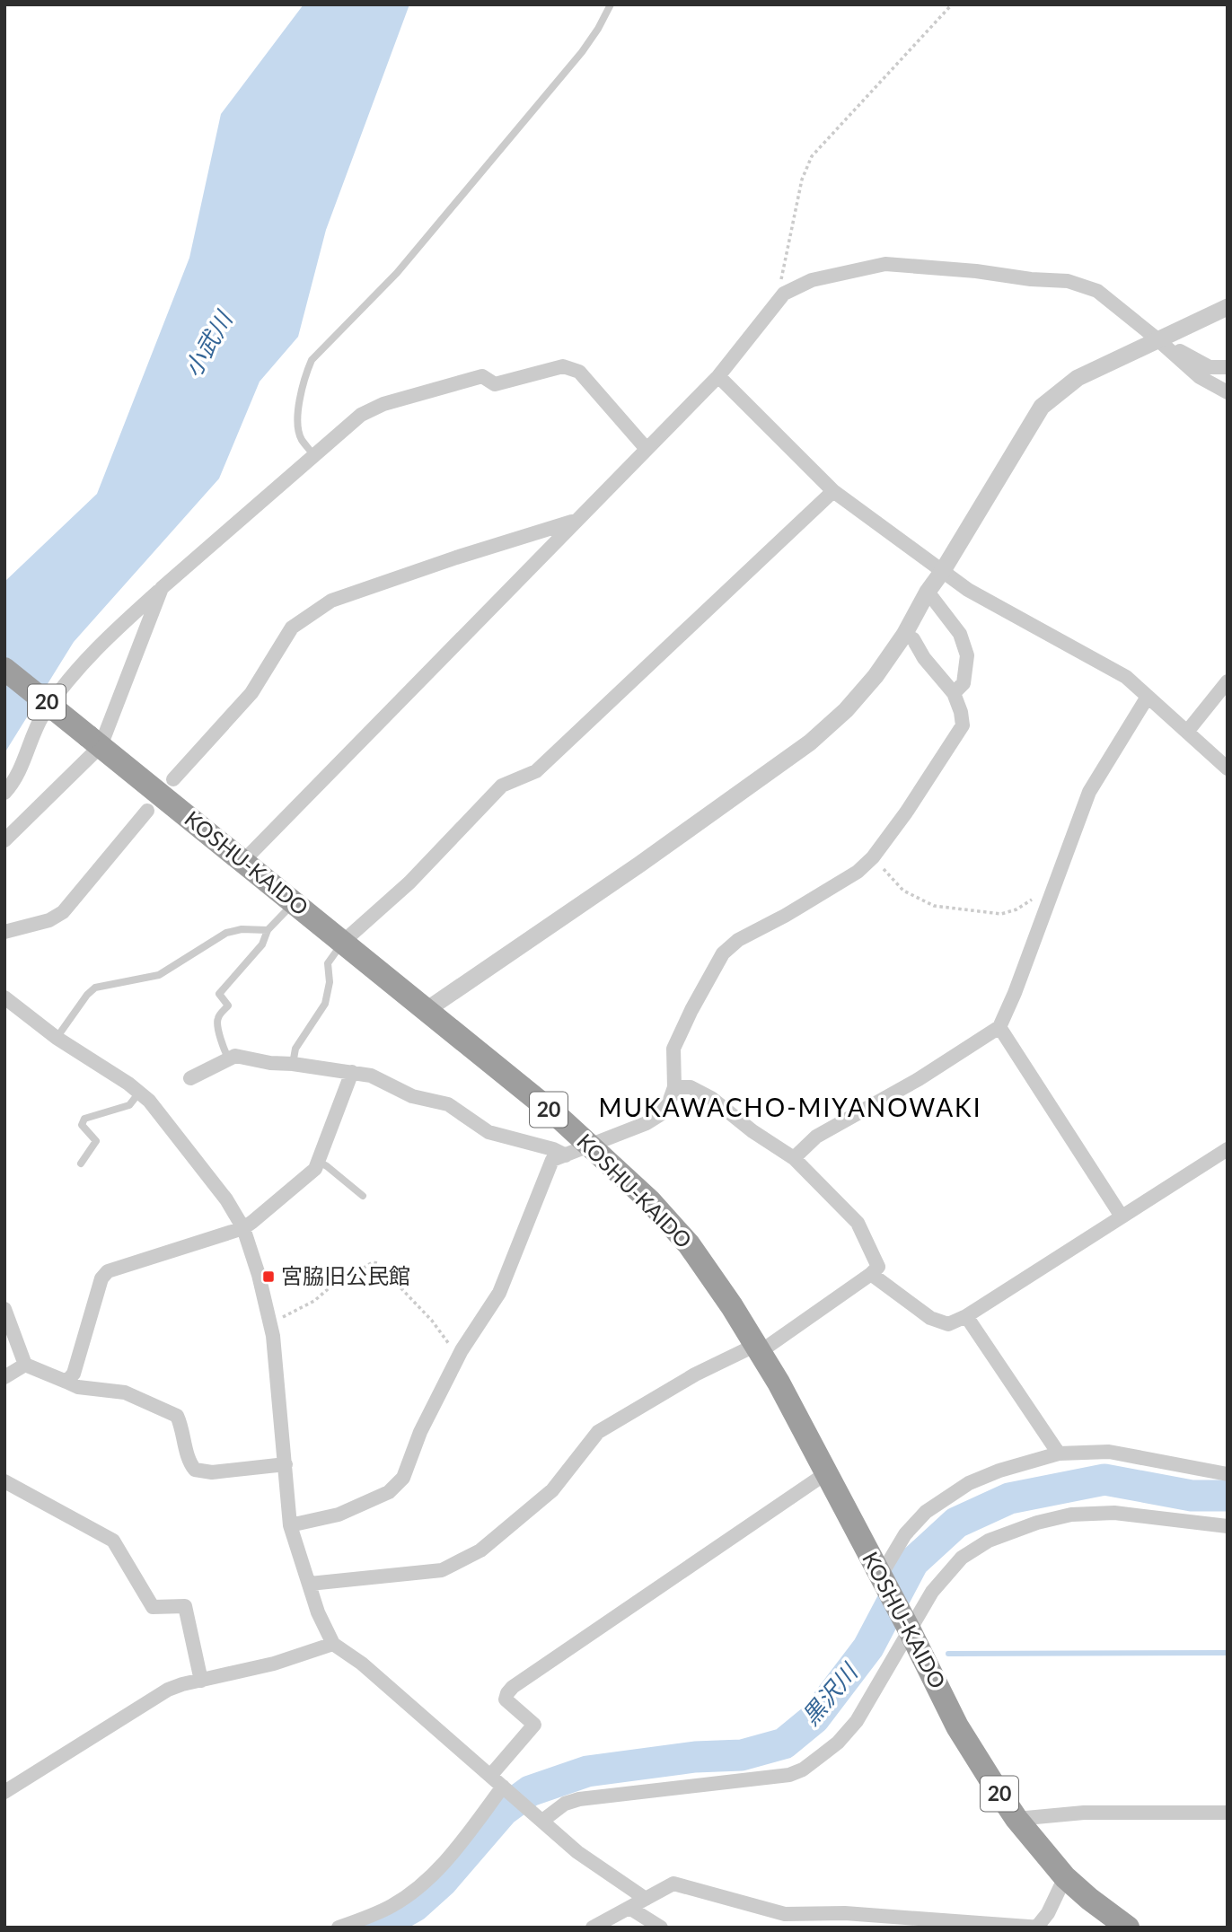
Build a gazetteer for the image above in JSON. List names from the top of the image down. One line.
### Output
{"streets":{"highway":["20","KOSHU-KAIDO"]},"districts":["MUKAWACHO-MIYANOWAKI"],"water":["小武川","黒沢川"],"places":{"transit":["宮脇旧公民館"]}}
